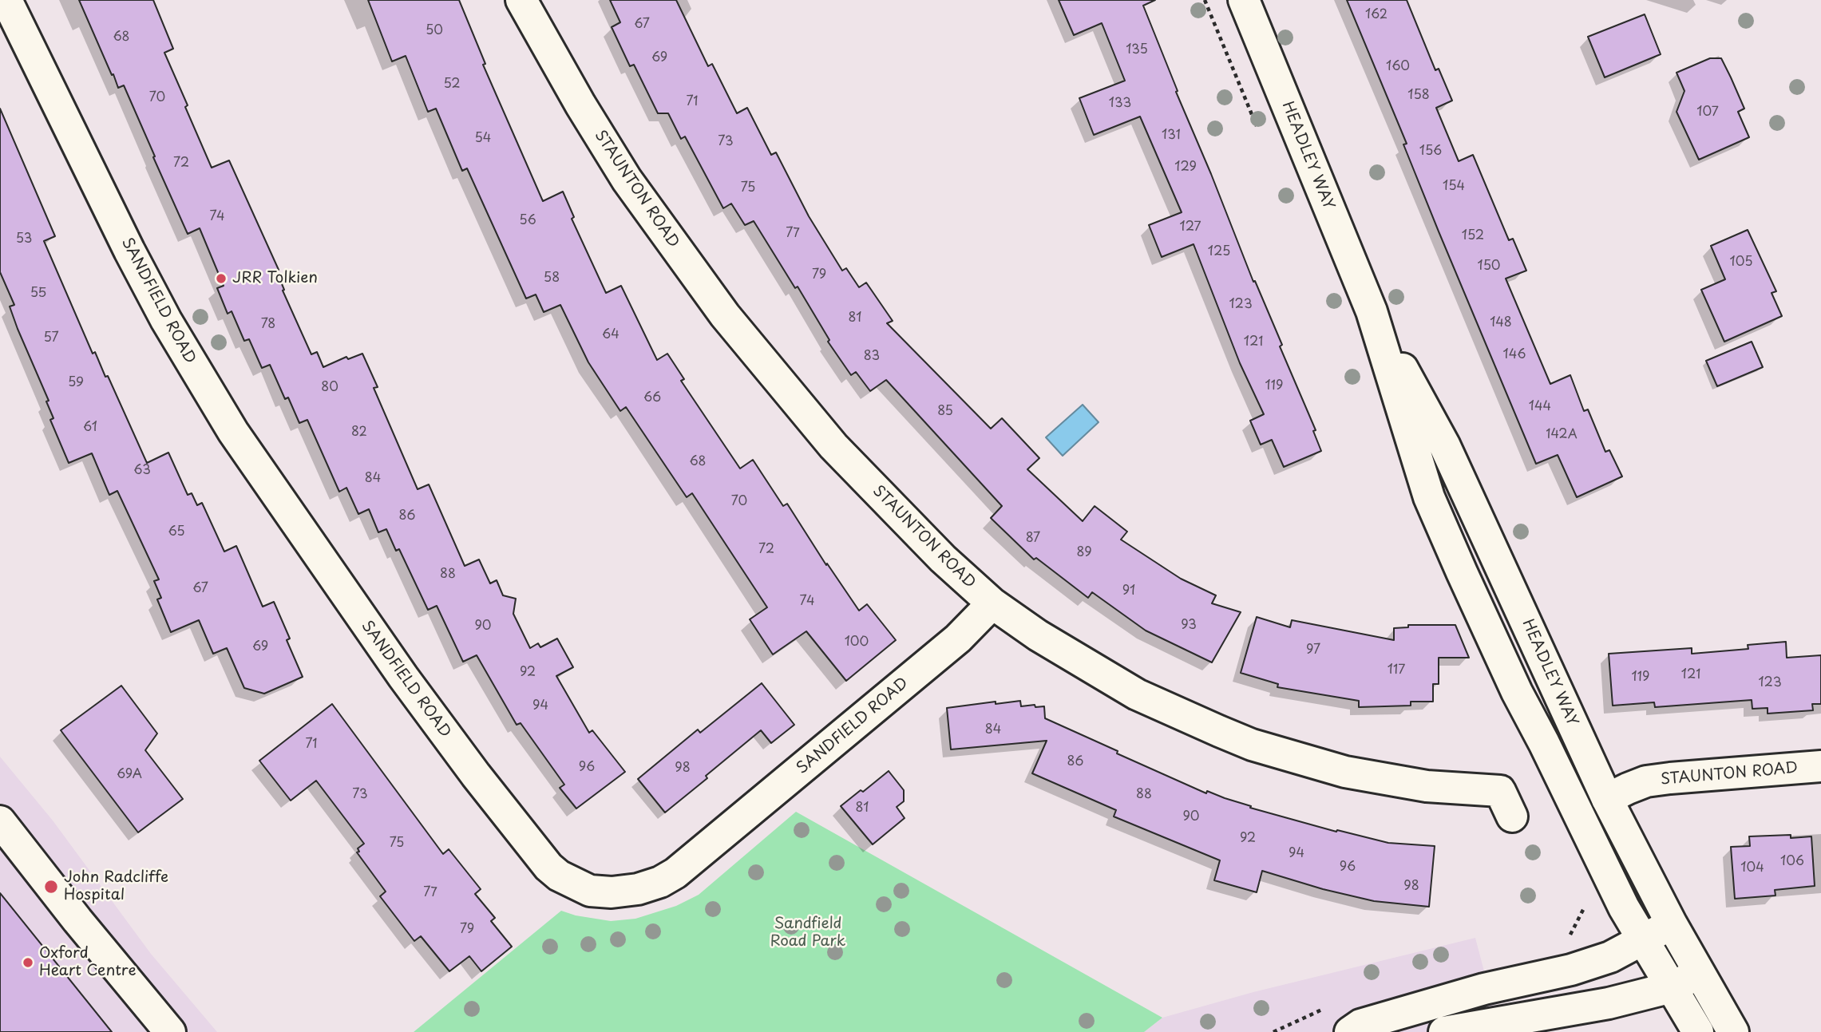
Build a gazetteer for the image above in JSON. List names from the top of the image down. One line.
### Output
{"streets":{"street":["HEADLEY WAY","STAUNTON ROAD","SANDFIELD ROAD"]},"crossings":[["HEADLEY WAY","STAUNTON ROAD"],["STAUNTON ROAD","SANDFIELD ROAD"]],"parks":["Sandfield Road Park"],"places":["JRR Tolkien","John Radcliffe Hospital","Oxford Heart Centre"],"house_numbers":["162","67","50","68","135","69","160","52","158","70","71","133","107","131","54","73","156","72","129","154","75","74","56","127","77","152","53","125","105","150","79","58","55","123","81","148","78","64","57","121","146","83","59","119","80","66","144","85","61","82","142A","68","63","84","70","86","65","87","72","89","88","67","91","74","93","90","100","69","97","117","92","121","119","123","94","84","71","86","96","98","69A","73","88","81","90","92","75","94","106","96","104","98","77","79"]}
